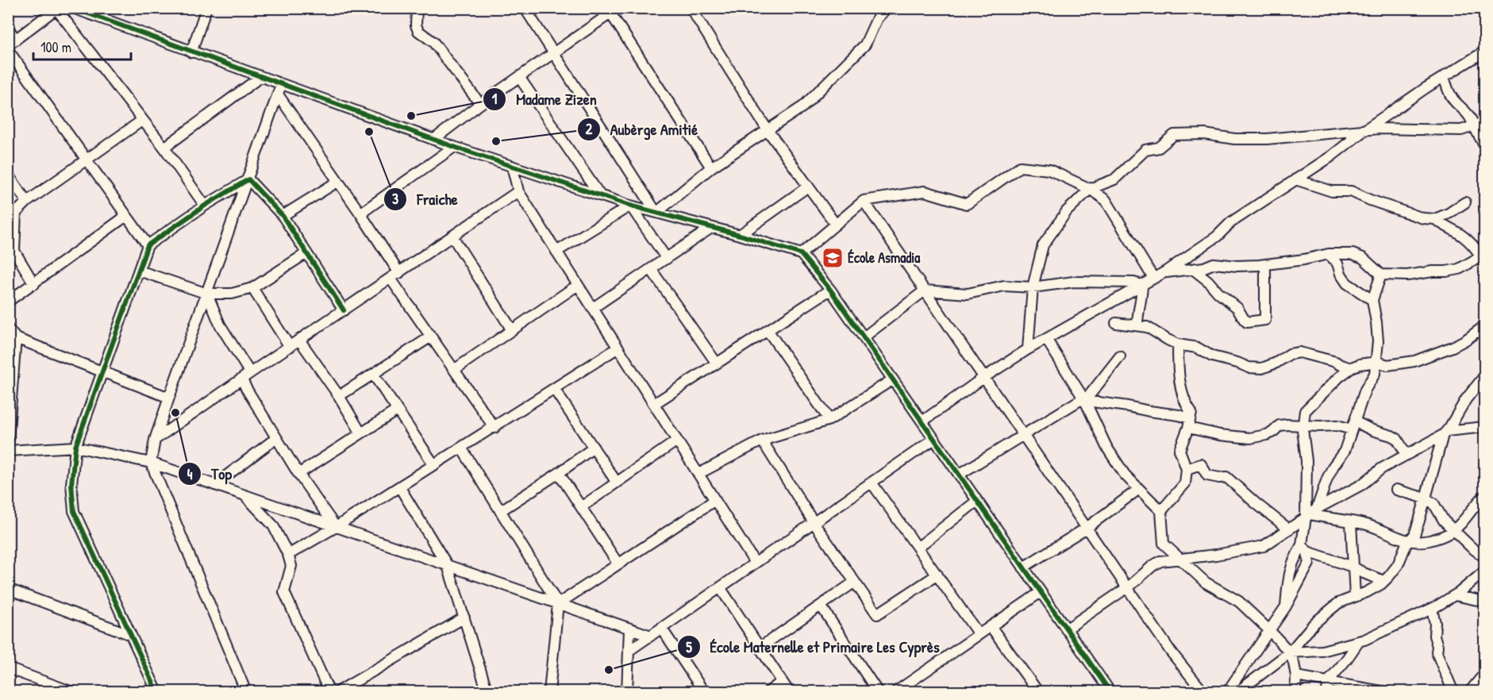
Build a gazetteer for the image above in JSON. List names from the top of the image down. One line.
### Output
{"places":{"other":["Madame Zizen","Fraiche","Aubèrge Amitié","Top","École Maternelle et Primaire Les Cyprès"],"school or university":["École Asmadia"]},"scale_bar":"100 m"}
